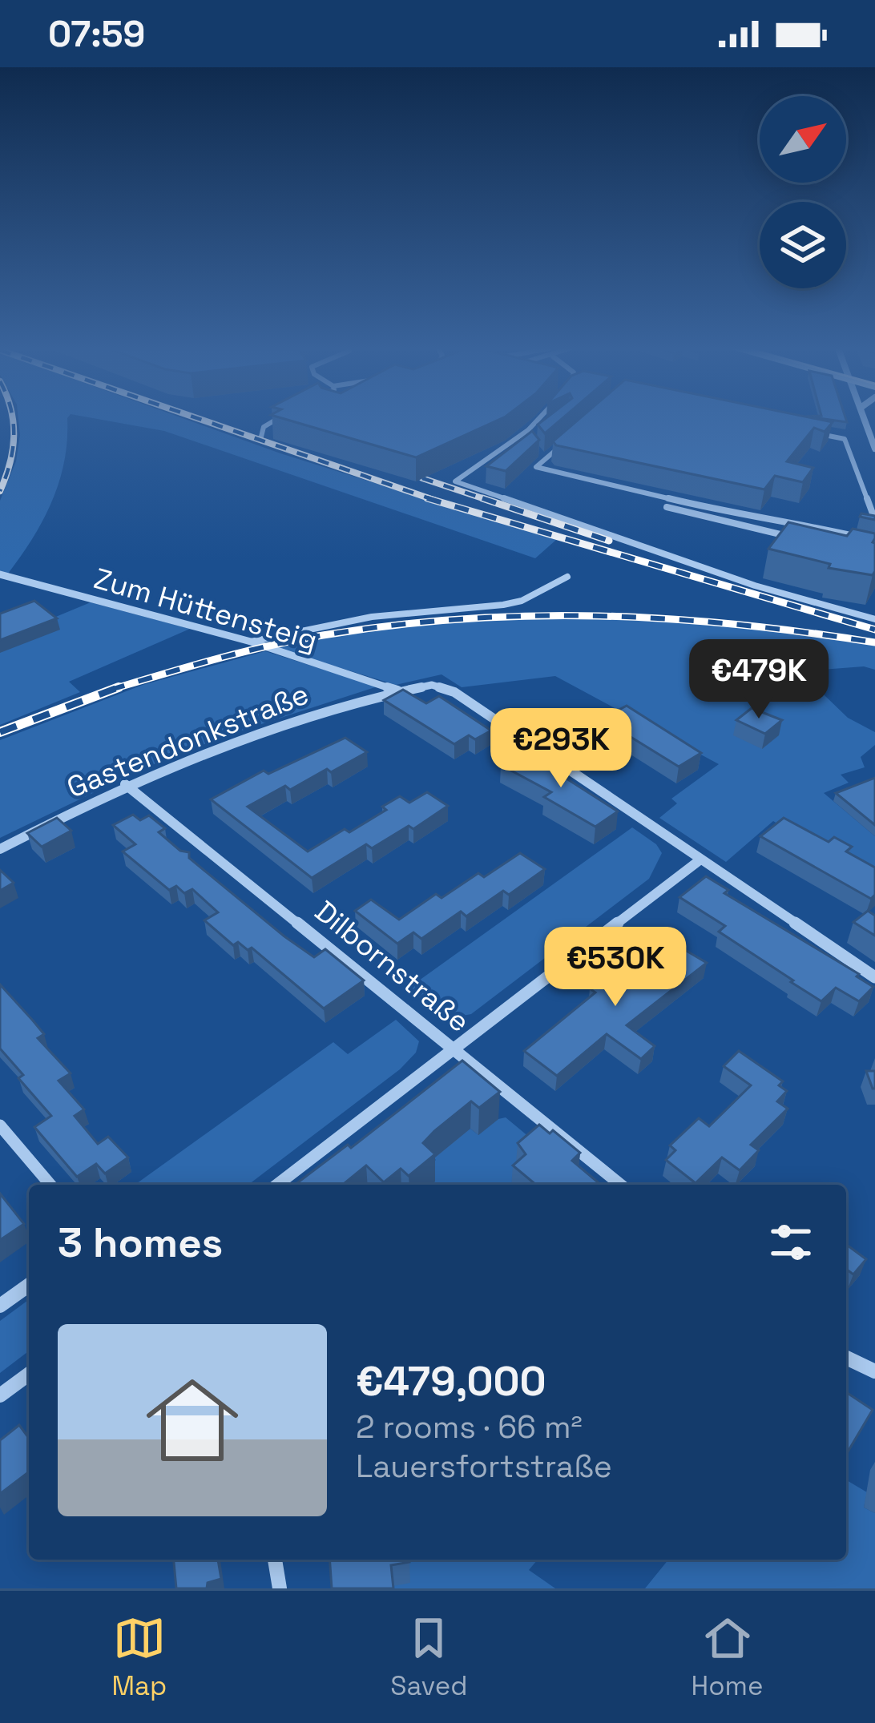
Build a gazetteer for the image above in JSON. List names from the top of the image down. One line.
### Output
{"streets":{"street":["Zum Hüttensteig","Gastendonkstraße","Dilbornstraße"]},"crossings":[["Zum Hüttensteig","Gastendonkstraße"],["Gastendonkstraße","Dilbornstraße"]],"north":"top right","page":{"status":"07:59","price":["€479K","€293K","€530K"],"heading":"3 homes","list":[{"name":"€479,000","note":"2 rooms · 66 m² · Lauersfortstraße"}],"tabs":["Map","Saved","Home"]}}
